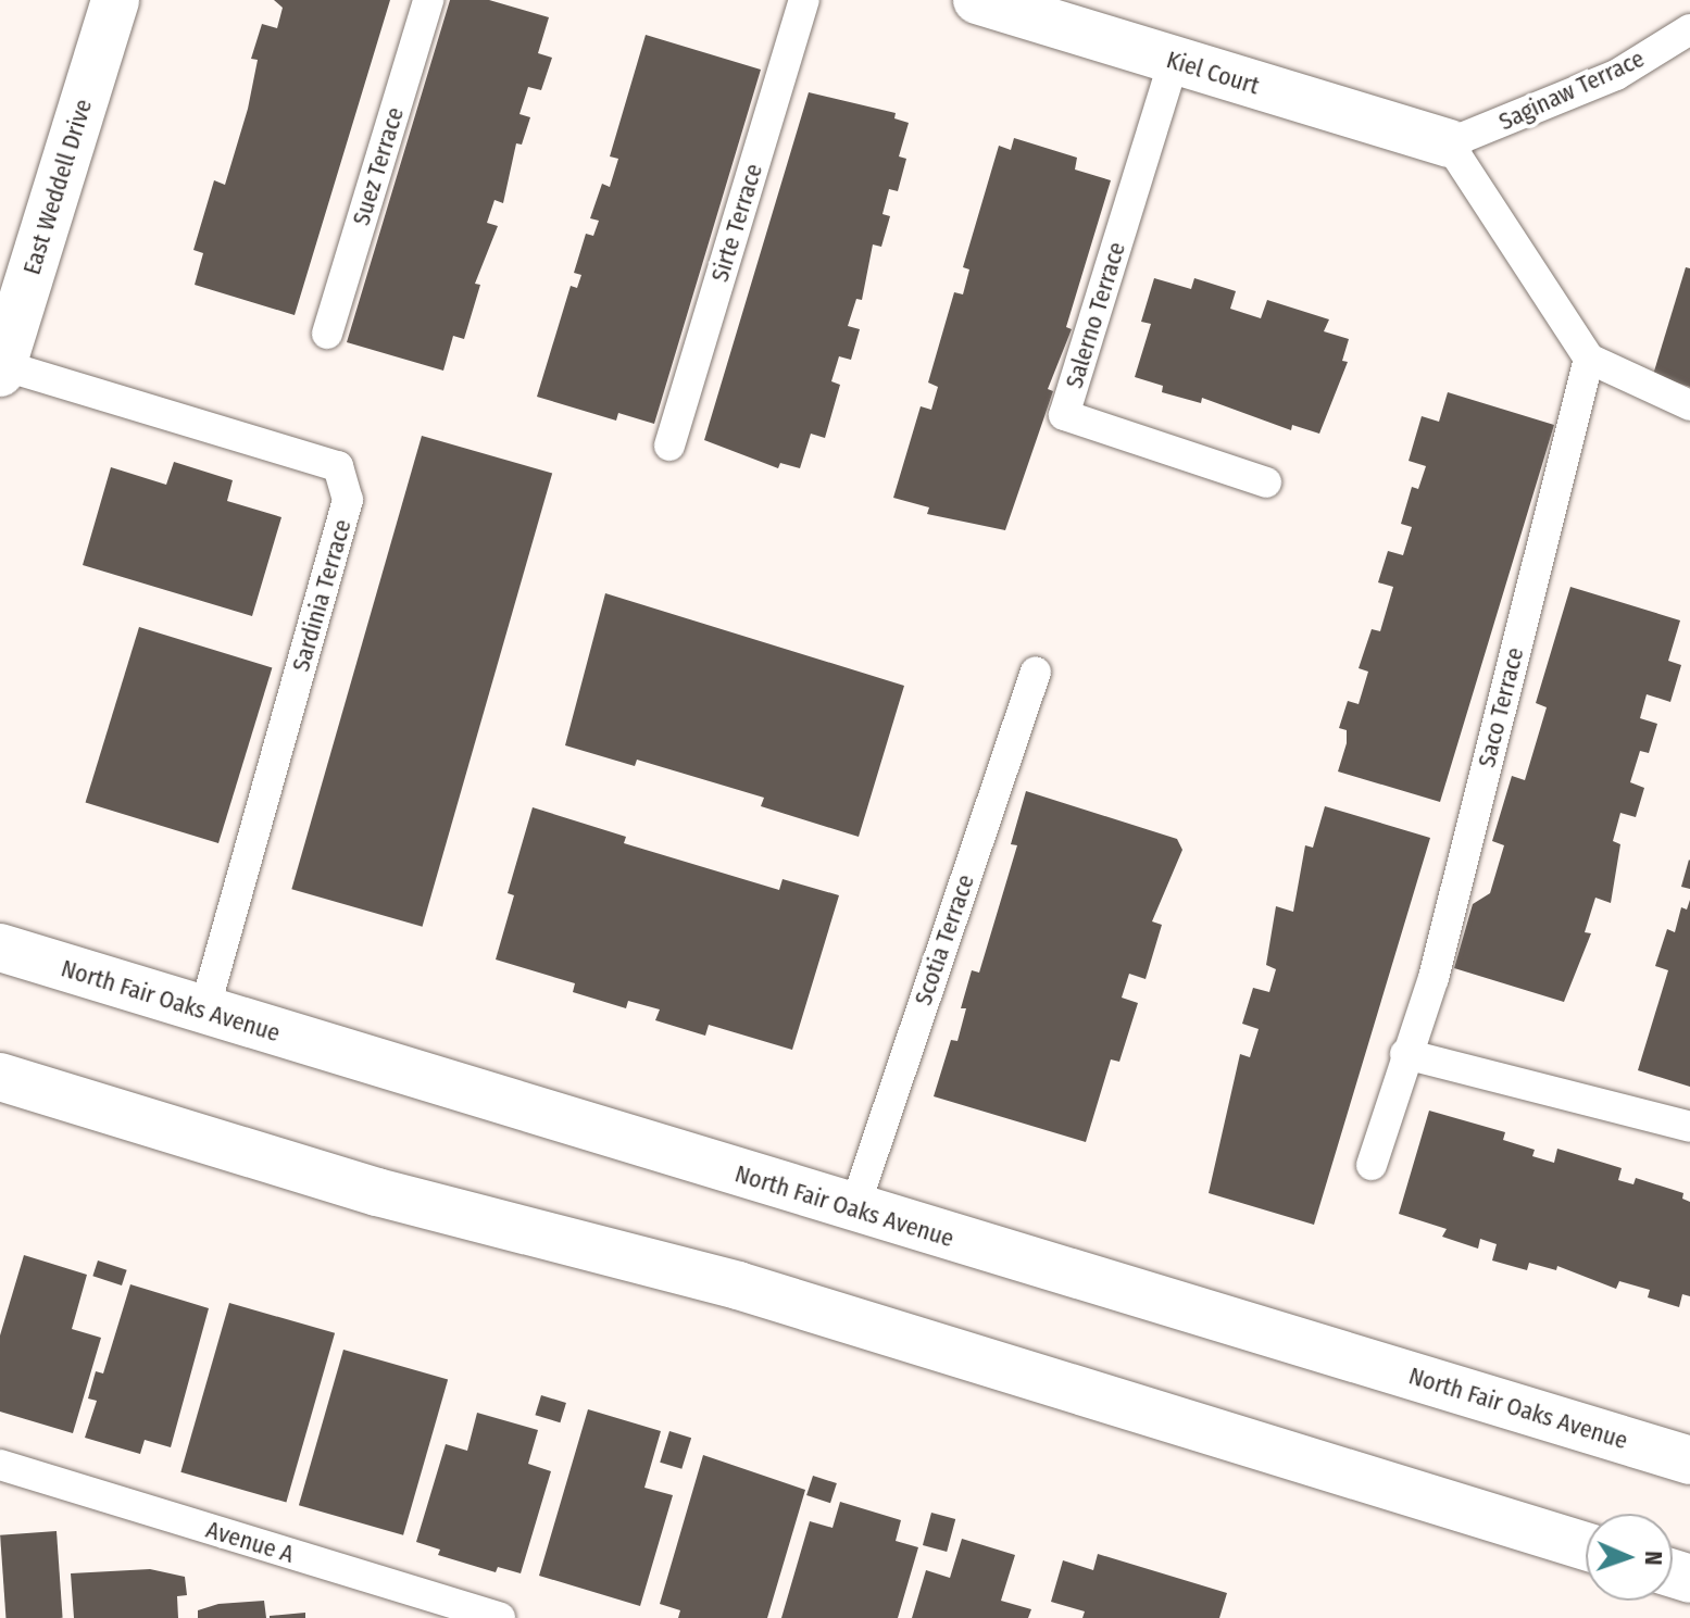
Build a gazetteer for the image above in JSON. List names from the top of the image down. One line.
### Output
{"streets":{"main road":["Kiel Court","East Weddell Drive","North Fair Oaks Avenue"],"lane":["Saginaw Terrace","Suez Terrace","Sirte Terrace","Salerno Terrace","Sardinia Terrace","Saco Terrace","Scotia Terrace","Avenue A"]},"crossings":[["Kiel Court","Saginaw Terrace"],["Kiel Court","Salerno Terrace"],["East Weddell Drive","Sardinia Terrace"],["Sardinia Terrace","North Fair Oaks Avenue"],["Scotia Terrace","North Fair Oaks Avenue"]],"north":"right"}
